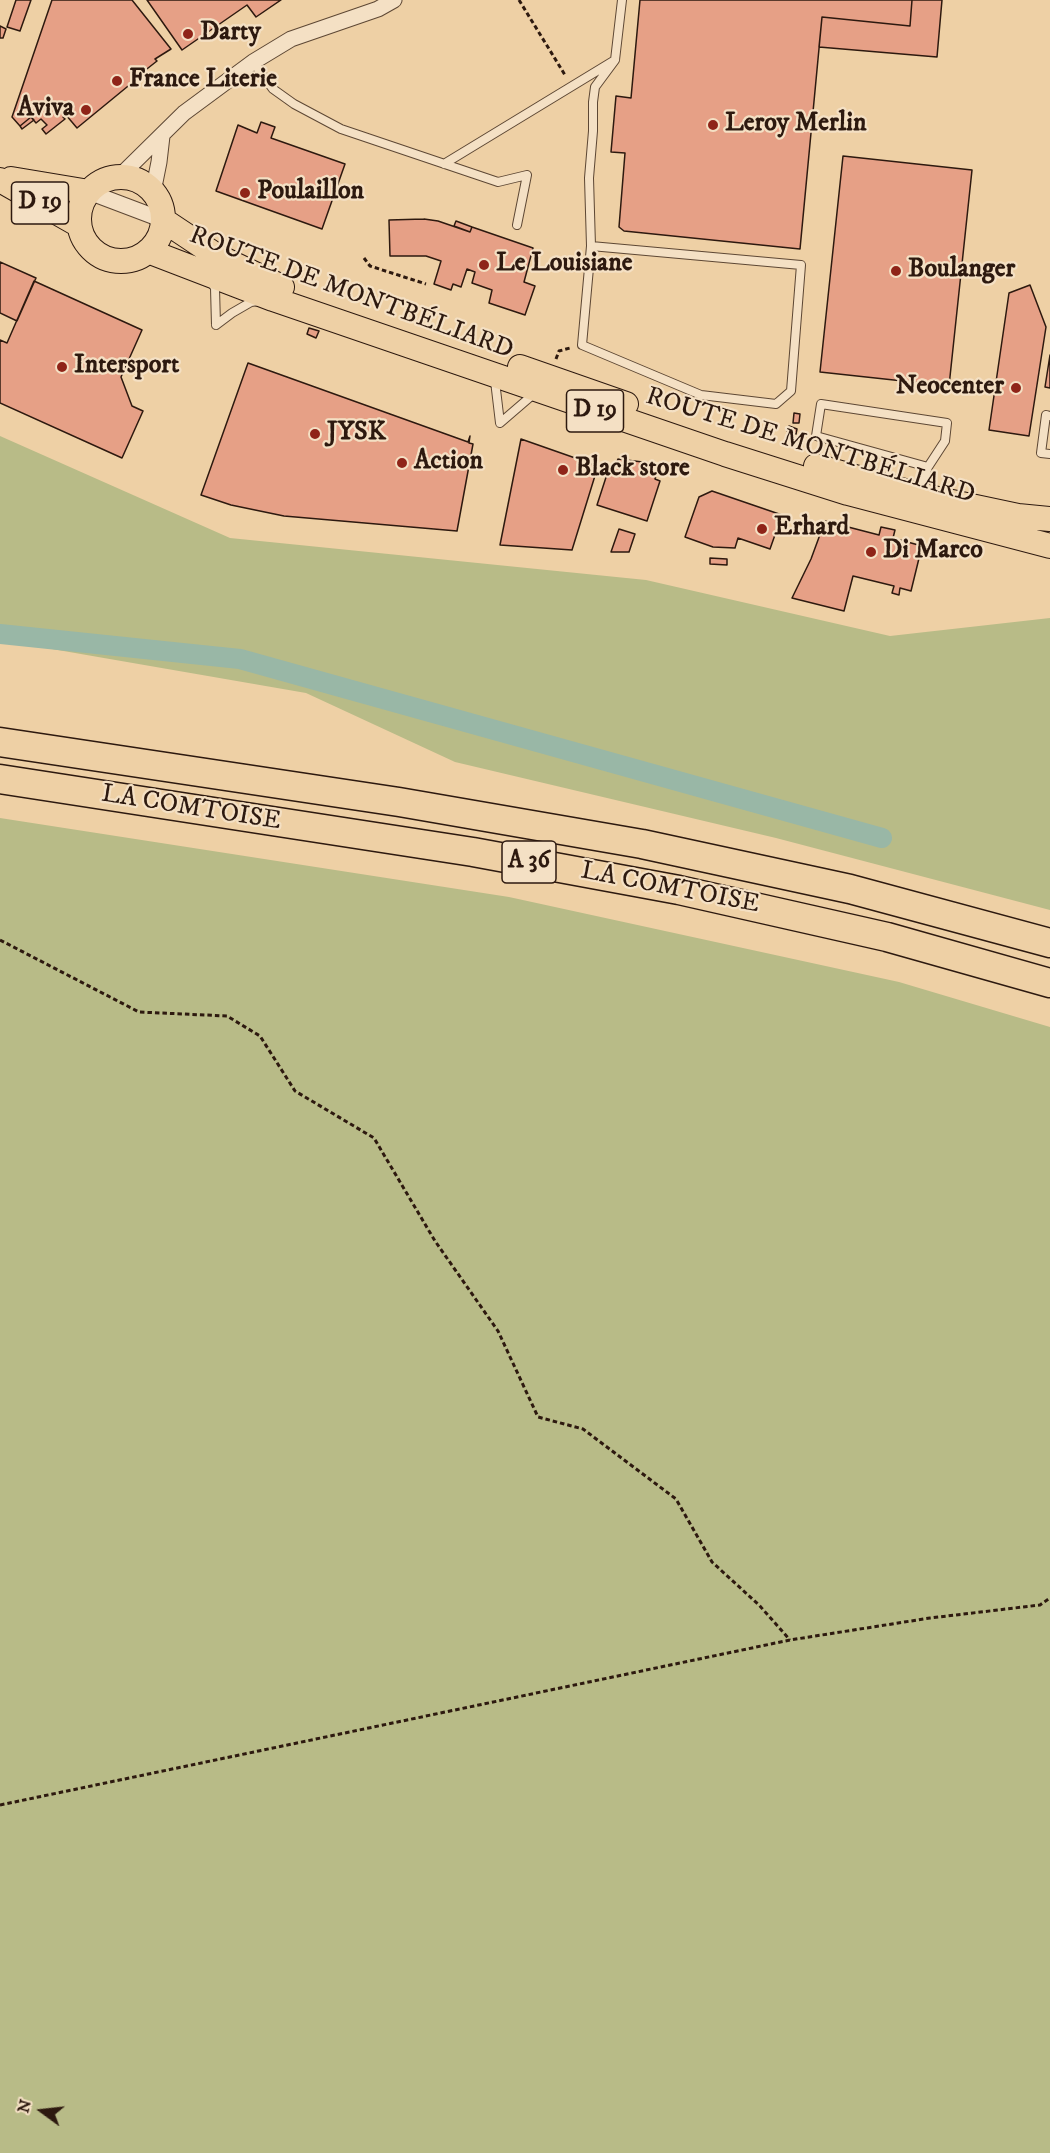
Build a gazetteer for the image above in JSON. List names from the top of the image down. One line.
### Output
{"streets":{"highway":["LA COMTOISE","A 36"],"main road":["D 19","ROUTE DE MONTBÉLIARD"]},"places":["Darty","France Literie","Aviva","Leroy Merlin","Poulaillon","Le Louisiane","Boulanger","Intersport","Neocenter","JYSK","Action","Black store","Erhard","Di Marco"],"north":"left"}
